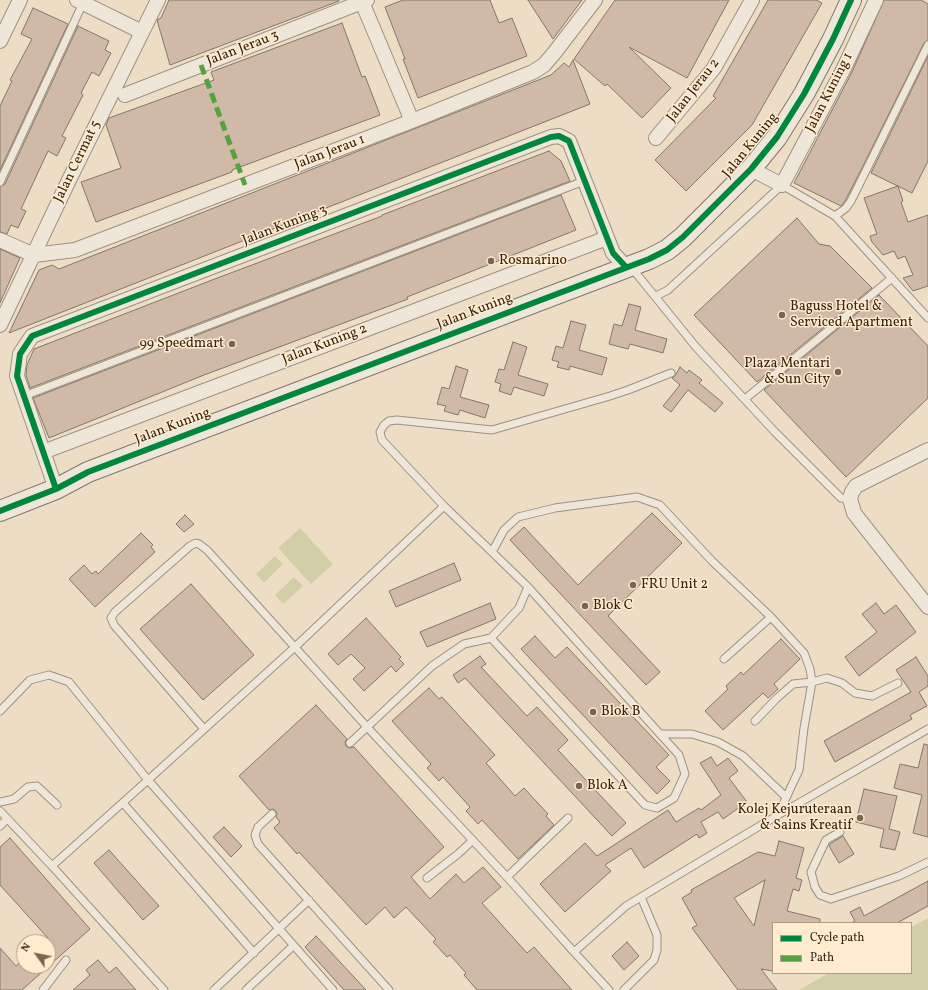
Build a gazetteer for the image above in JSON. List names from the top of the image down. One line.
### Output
{"streets":{"street":["Jalan Jerau 3","Jalan Jerau 2","Jalan Kuning 1","Jalan Kuning","Jalan Jerau 1","Jalan Cermat 5","Jalan Kuning 3","Jalan Kuning 2"]},"crossings":[["Jalan Jerau 3","Jalan Jerau 1"],["Jalan Kuning","Jalan Kuning 3"],["Jalan Jerau 1","Jalan Cermat 5"],["Jalan Kuning 3","Jalan Kuning 2"]],"places":["Rosmarino","Baguss Hotel & Serviced Apartment","99 Speedmart","Plaza Mentari & Sun City","FRU Unit 2","Blok C","Blok B","Blok A","Kolej Kejuruteraan & Sains Kreatif"],"legend":["Cycle path","Path"],"north":"top left"}
